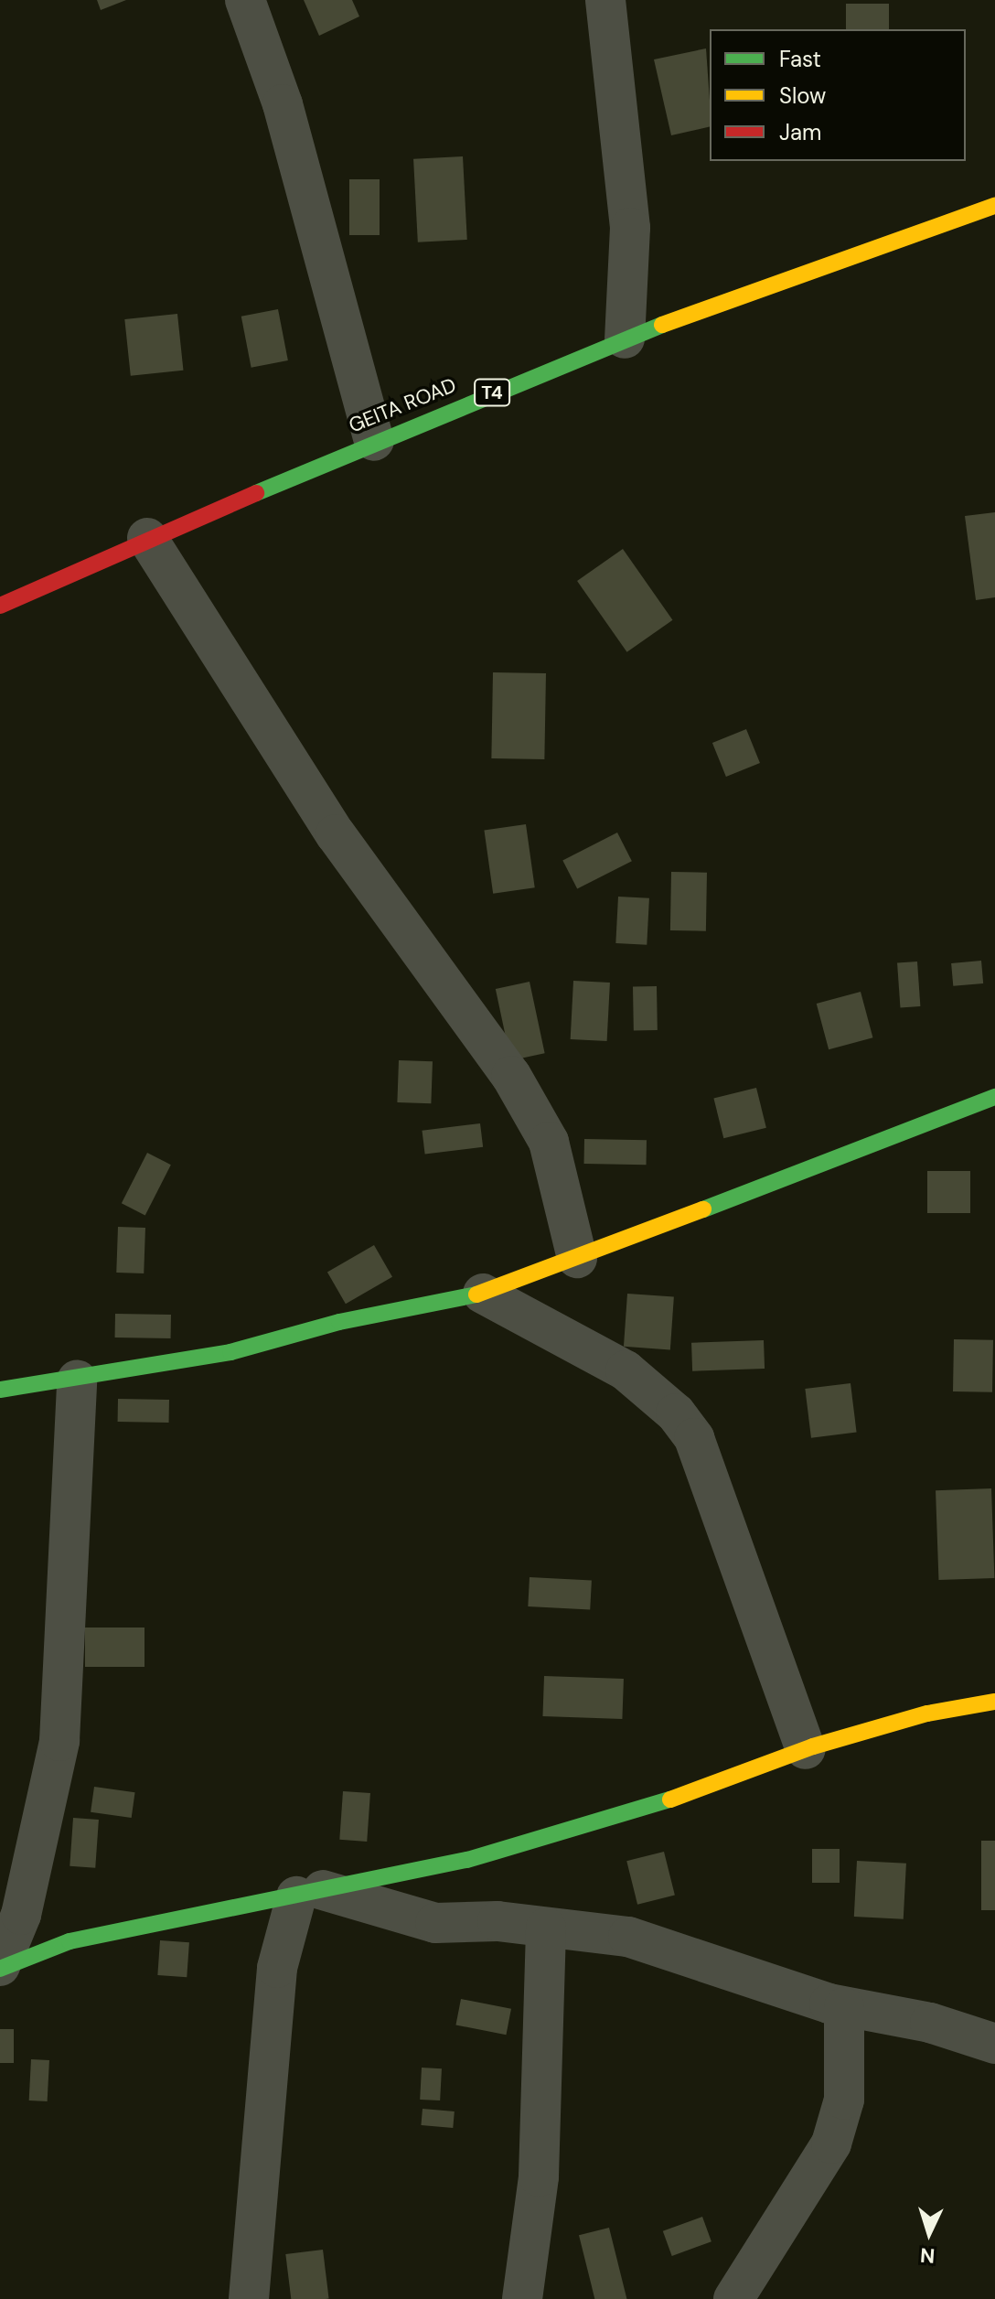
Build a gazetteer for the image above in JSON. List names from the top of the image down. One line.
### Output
{"streets":{"main road":["T4","GEITA ROAD"]},"legend":["Fast","Slow","Jam"],"north":"bottom"}
